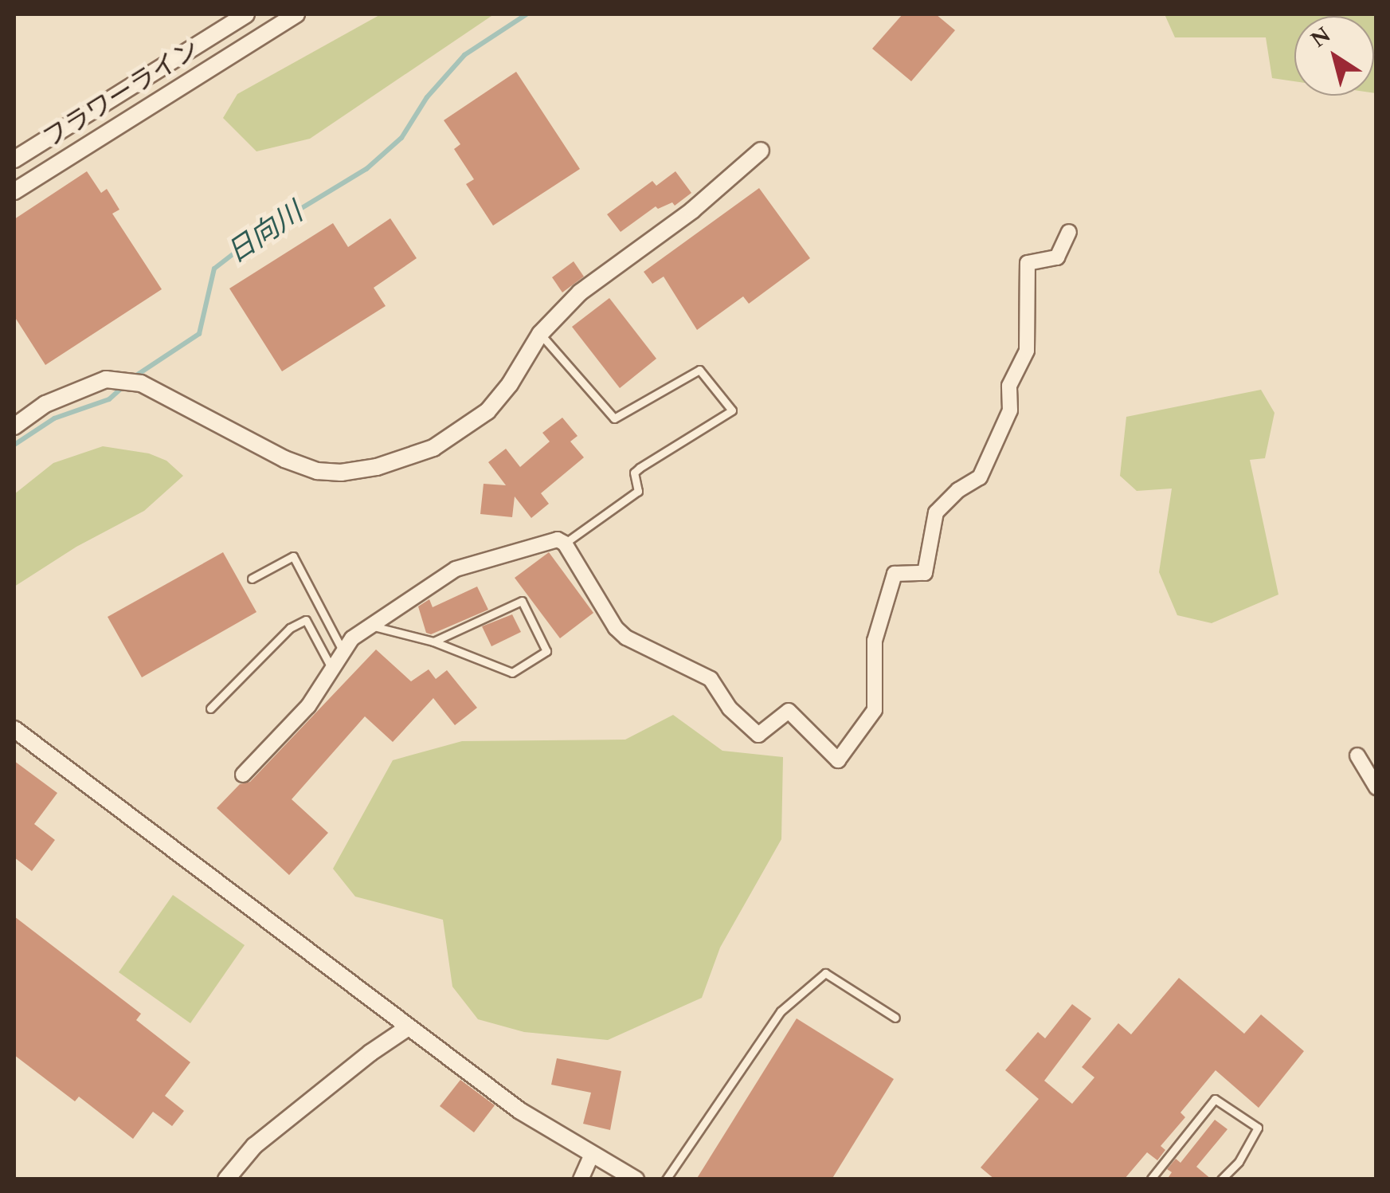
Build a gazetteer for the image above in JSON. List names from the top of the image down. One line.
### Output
{"streets":{"street":["フラワーライン"]},"water":["日向川"],"north":"top left"}
